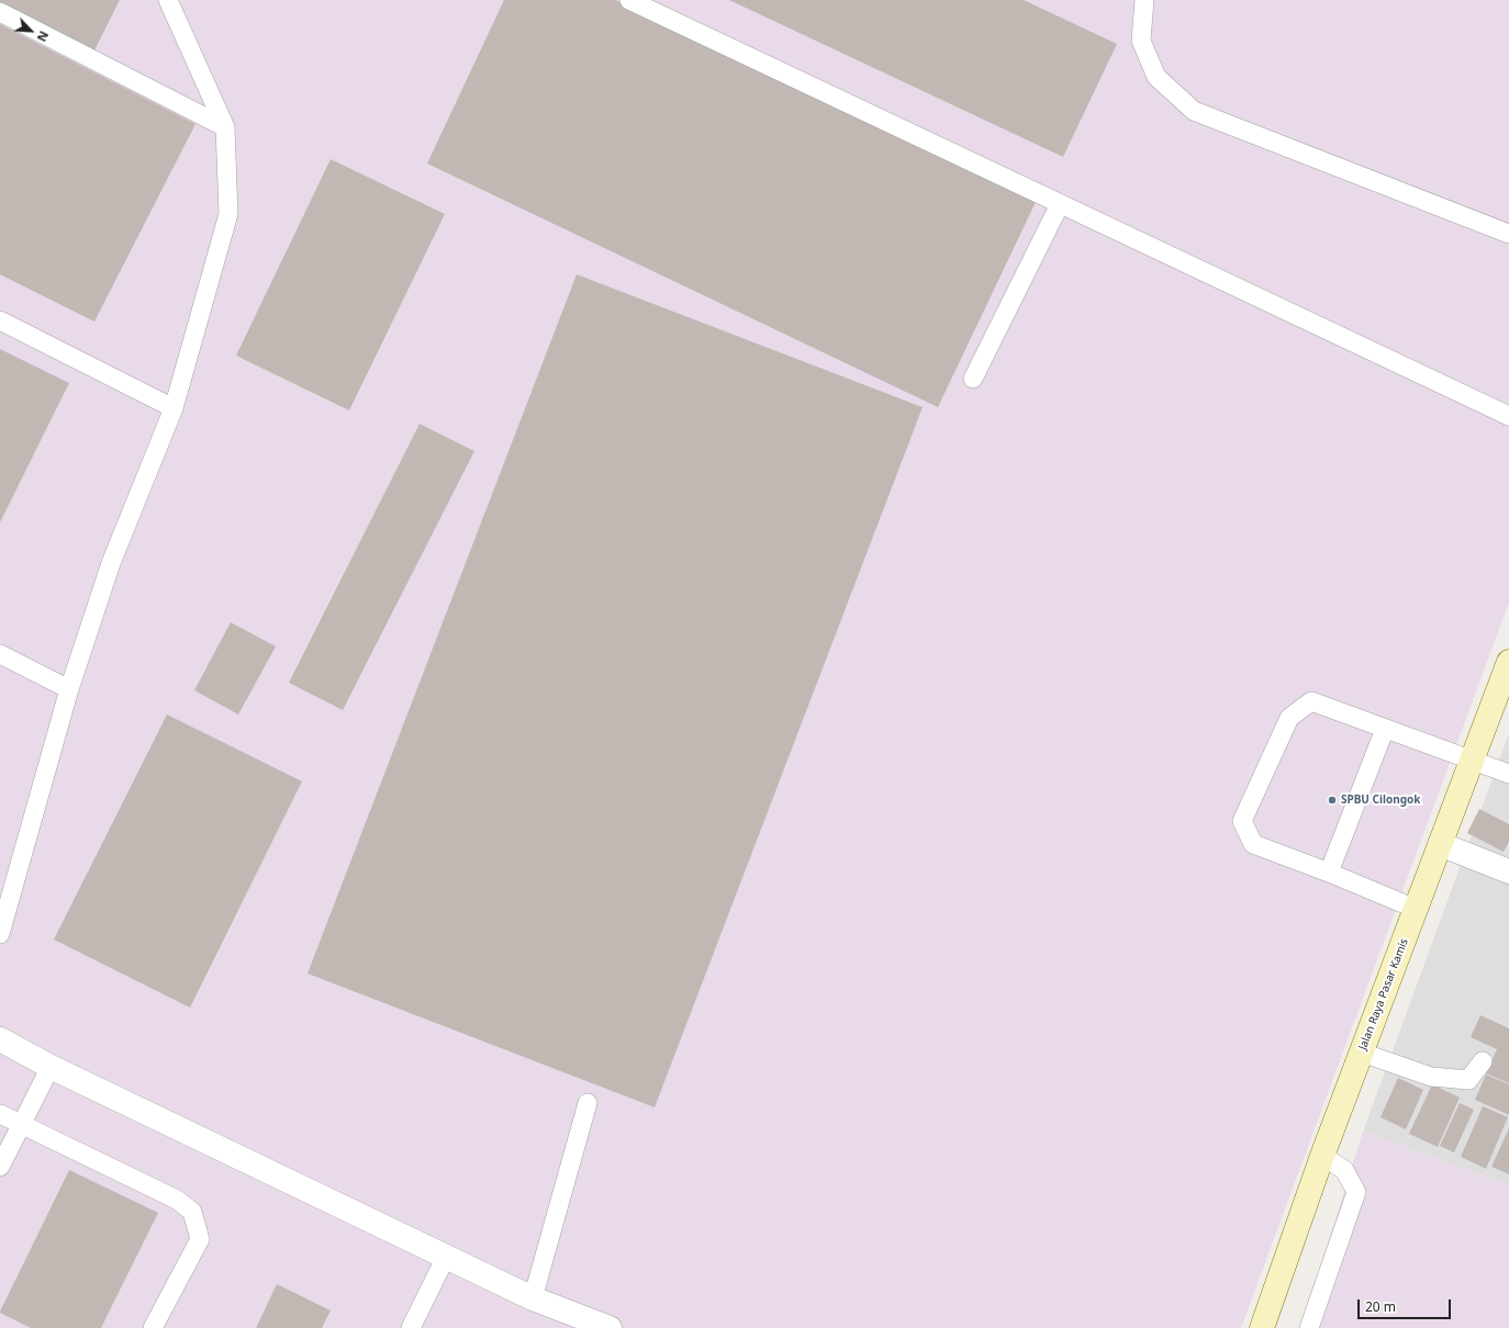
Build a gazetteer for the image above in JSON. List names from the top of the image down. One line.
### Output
{"streets":{"main road":["Jalan Raya Pasar Kamis"]},"places":["SPBU Cilongok"],"scale_bar":"20 m","north":"bottom right"}
